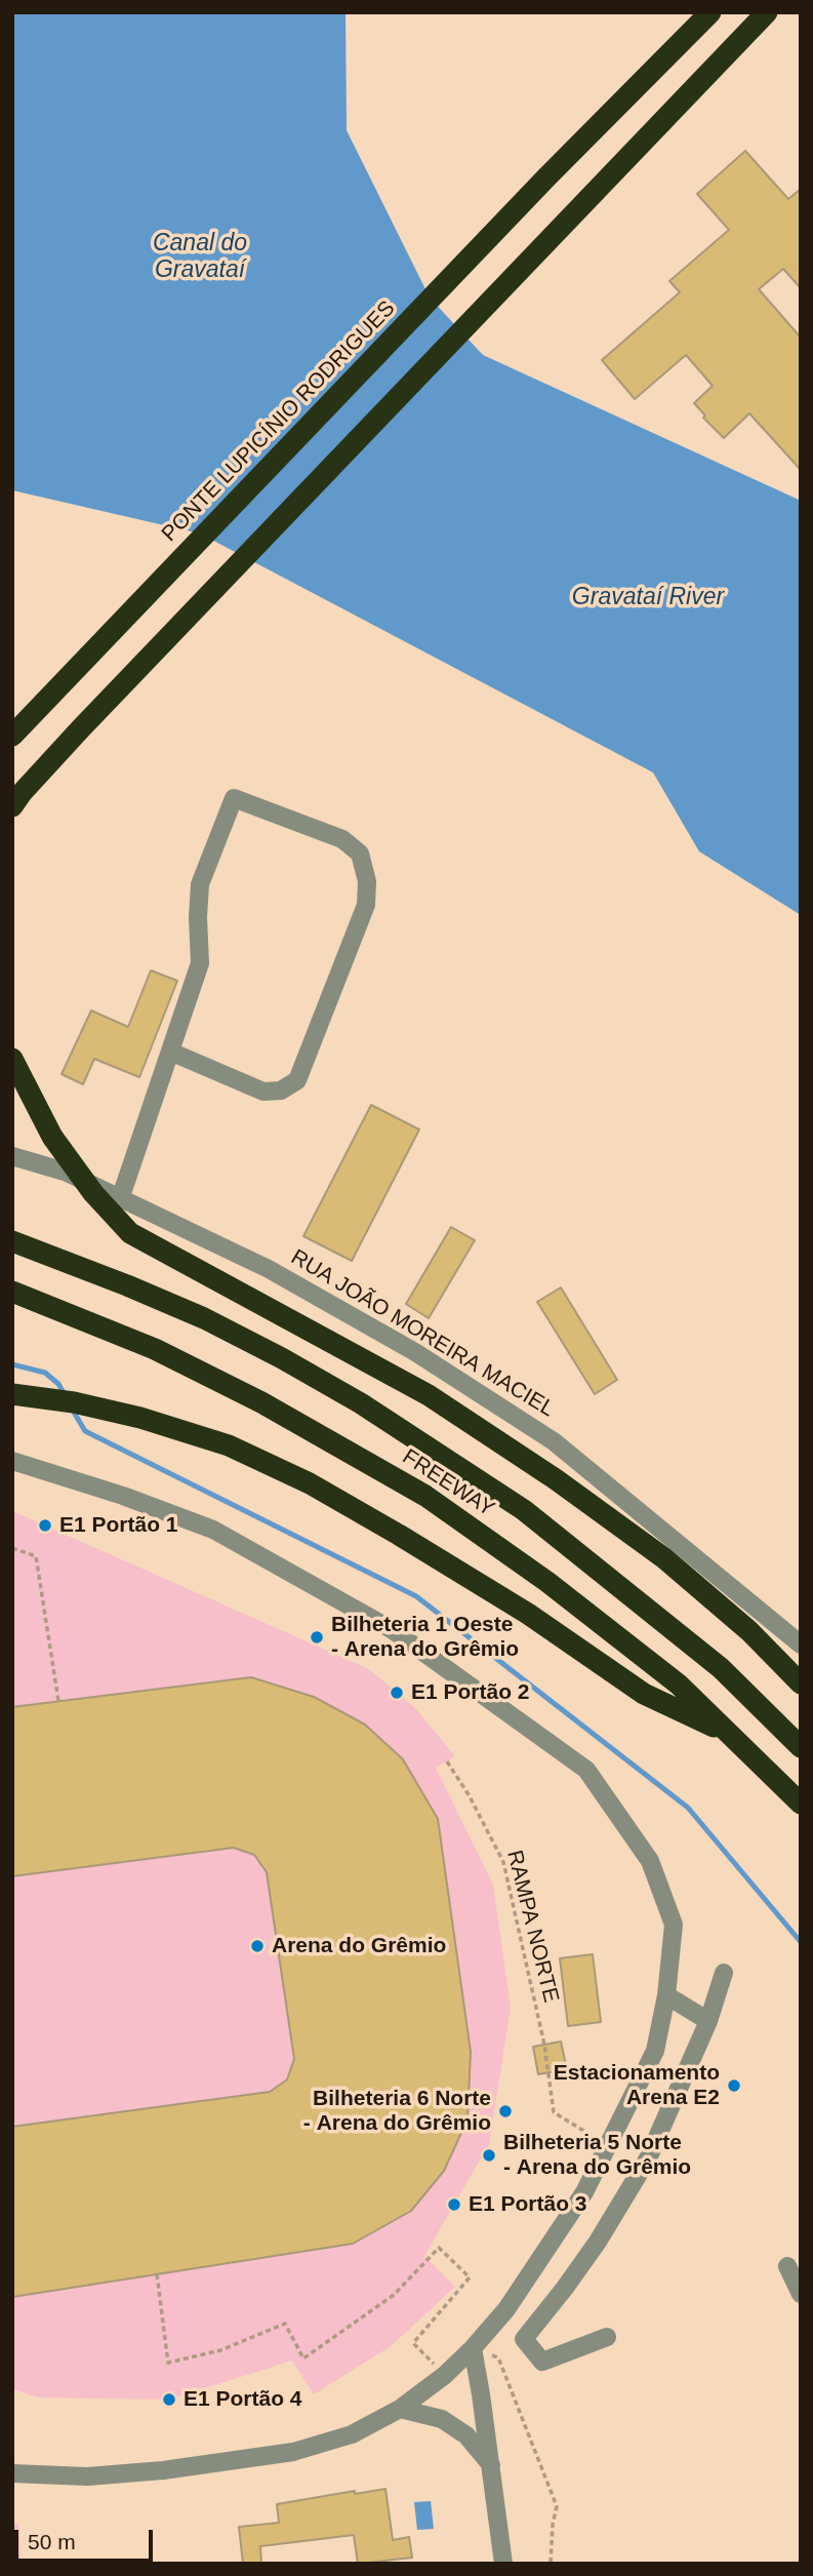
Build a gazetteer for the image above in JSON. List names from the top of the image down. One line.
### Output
{"streets":{"highway":["PONTE LUPICÍNIO RODRIGUES","FREEWAY"],"street":["RUA JOÃO MOREIRA MACIEL"],"path":["RAMPA NORTE"]},"water":["Canal do Gravataí","Gravataí River"],"places":["E1 Portão 1","Bilheteria 1 Oeste - Arena do Grêmio","E1 Portão 2","Arena do Grêmio","Estacionamento Arena E2","Bilheteria 6 Norte - Arena do Grêmio","Bilheteria 5 Norte - Arena do Grêmio","E1 Portão 3","E1 Portão 4"],"scale_bar":"50 m"}
